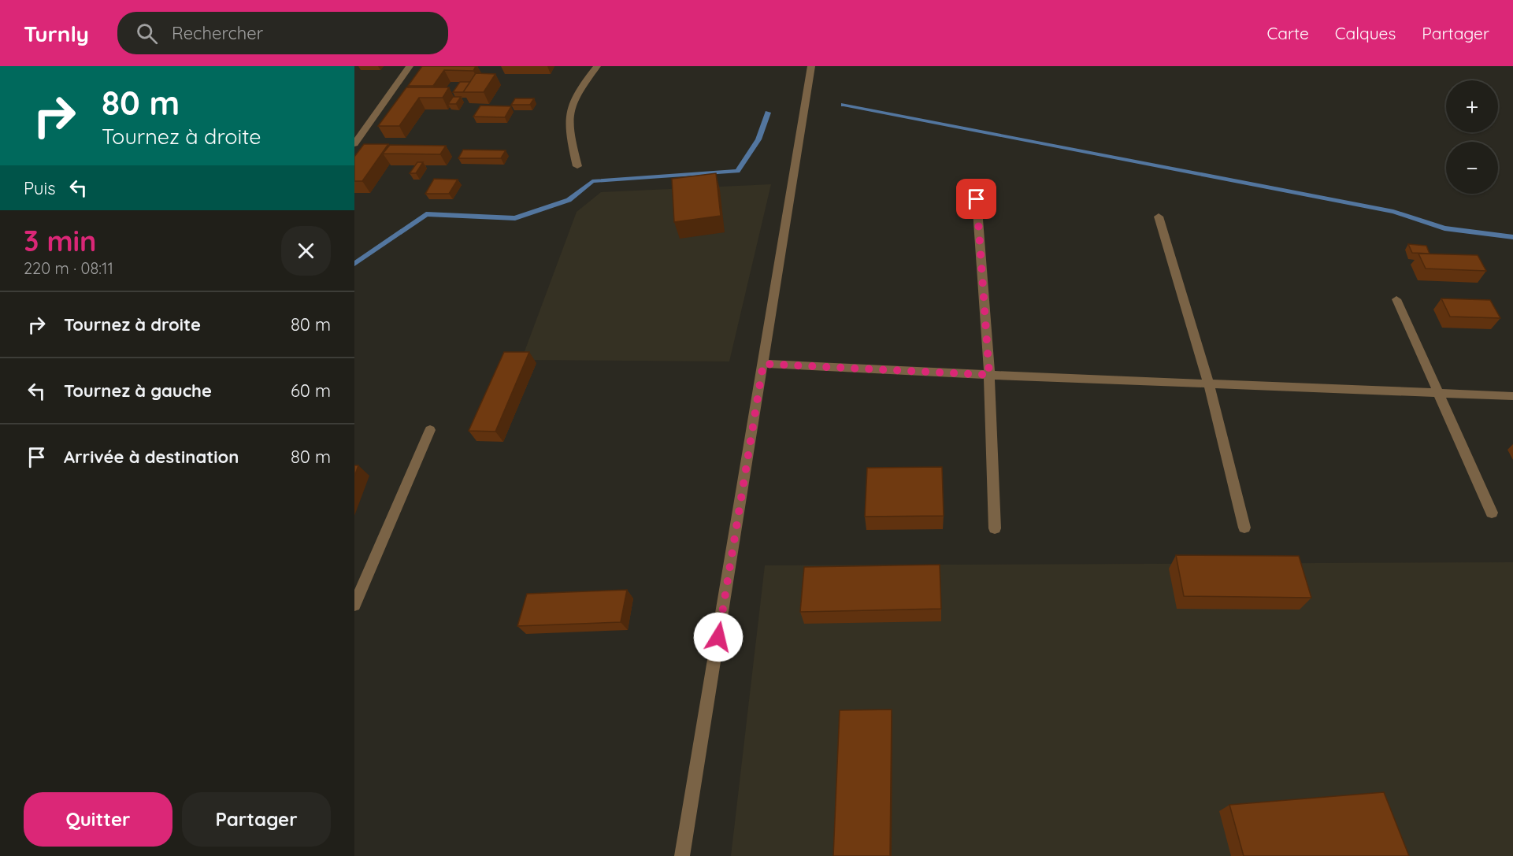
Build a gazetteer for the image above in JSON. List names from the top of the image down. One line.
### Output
{"page":{"header":"Turnly","search":"Rechercher","nav":["Carte","Calques","Partager"],"turn":["80 m","Tournez à droite"],"map_buttons":["+","−"],"then":"Puis","heading":["3 min","220 m · 08:11"],"list":[{"name":"Tournez à droite","value":"80 m"},{"name":"Tournez à gauche","value":"60 m"},{"name":"Arrivée à destination","value":"80 m"}],"buttons":["Quitter","Partager"]}}
